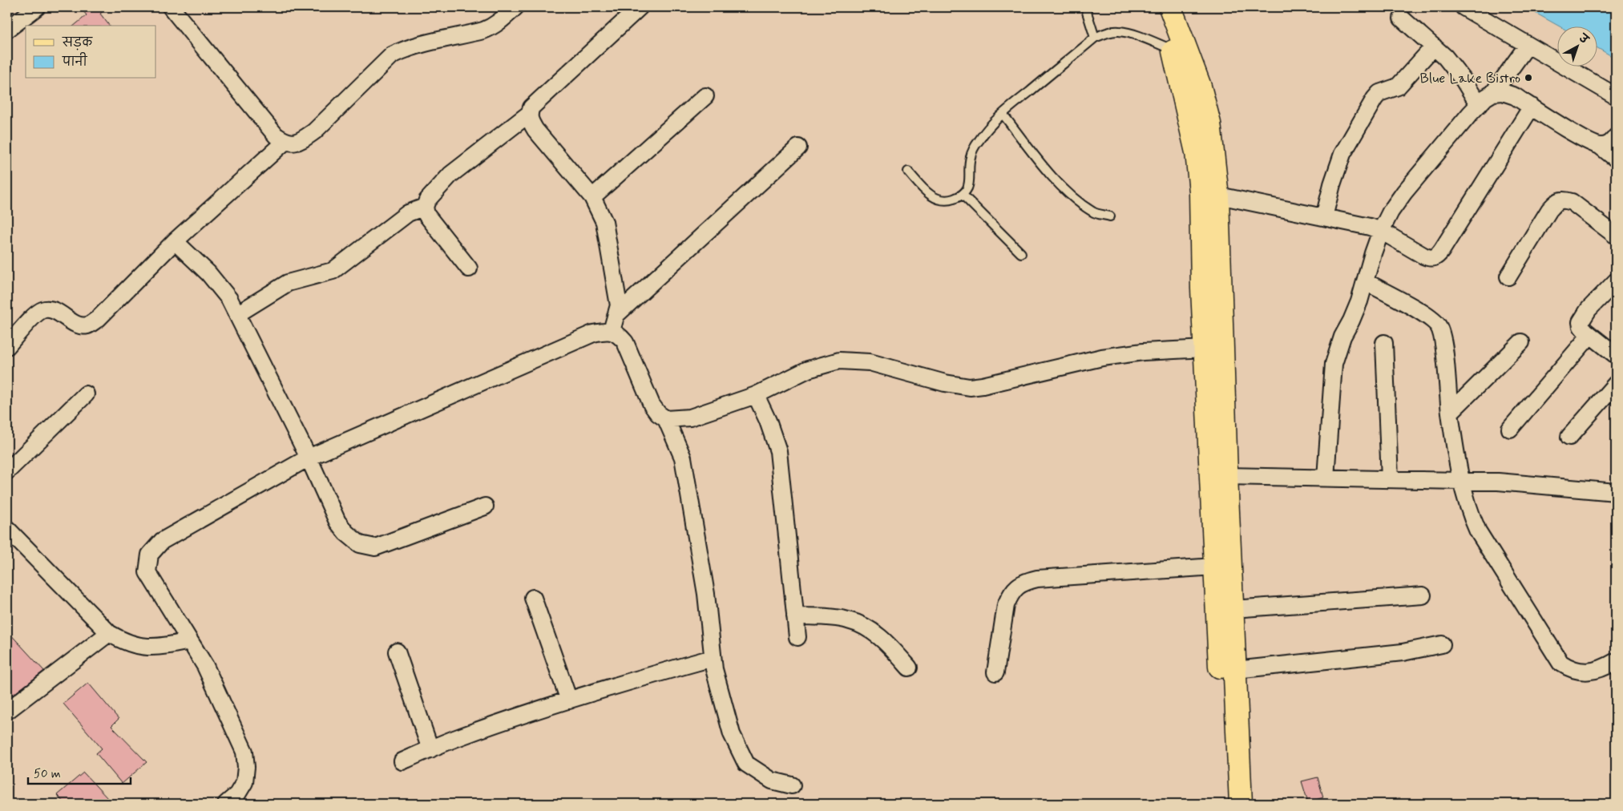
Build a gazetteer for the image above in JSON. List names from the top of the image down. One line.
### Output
{"places":["Blue Lake Bistro"],"legend":["सड़क","पानी"],"scale_bar":"50 m","north":"top right"}
